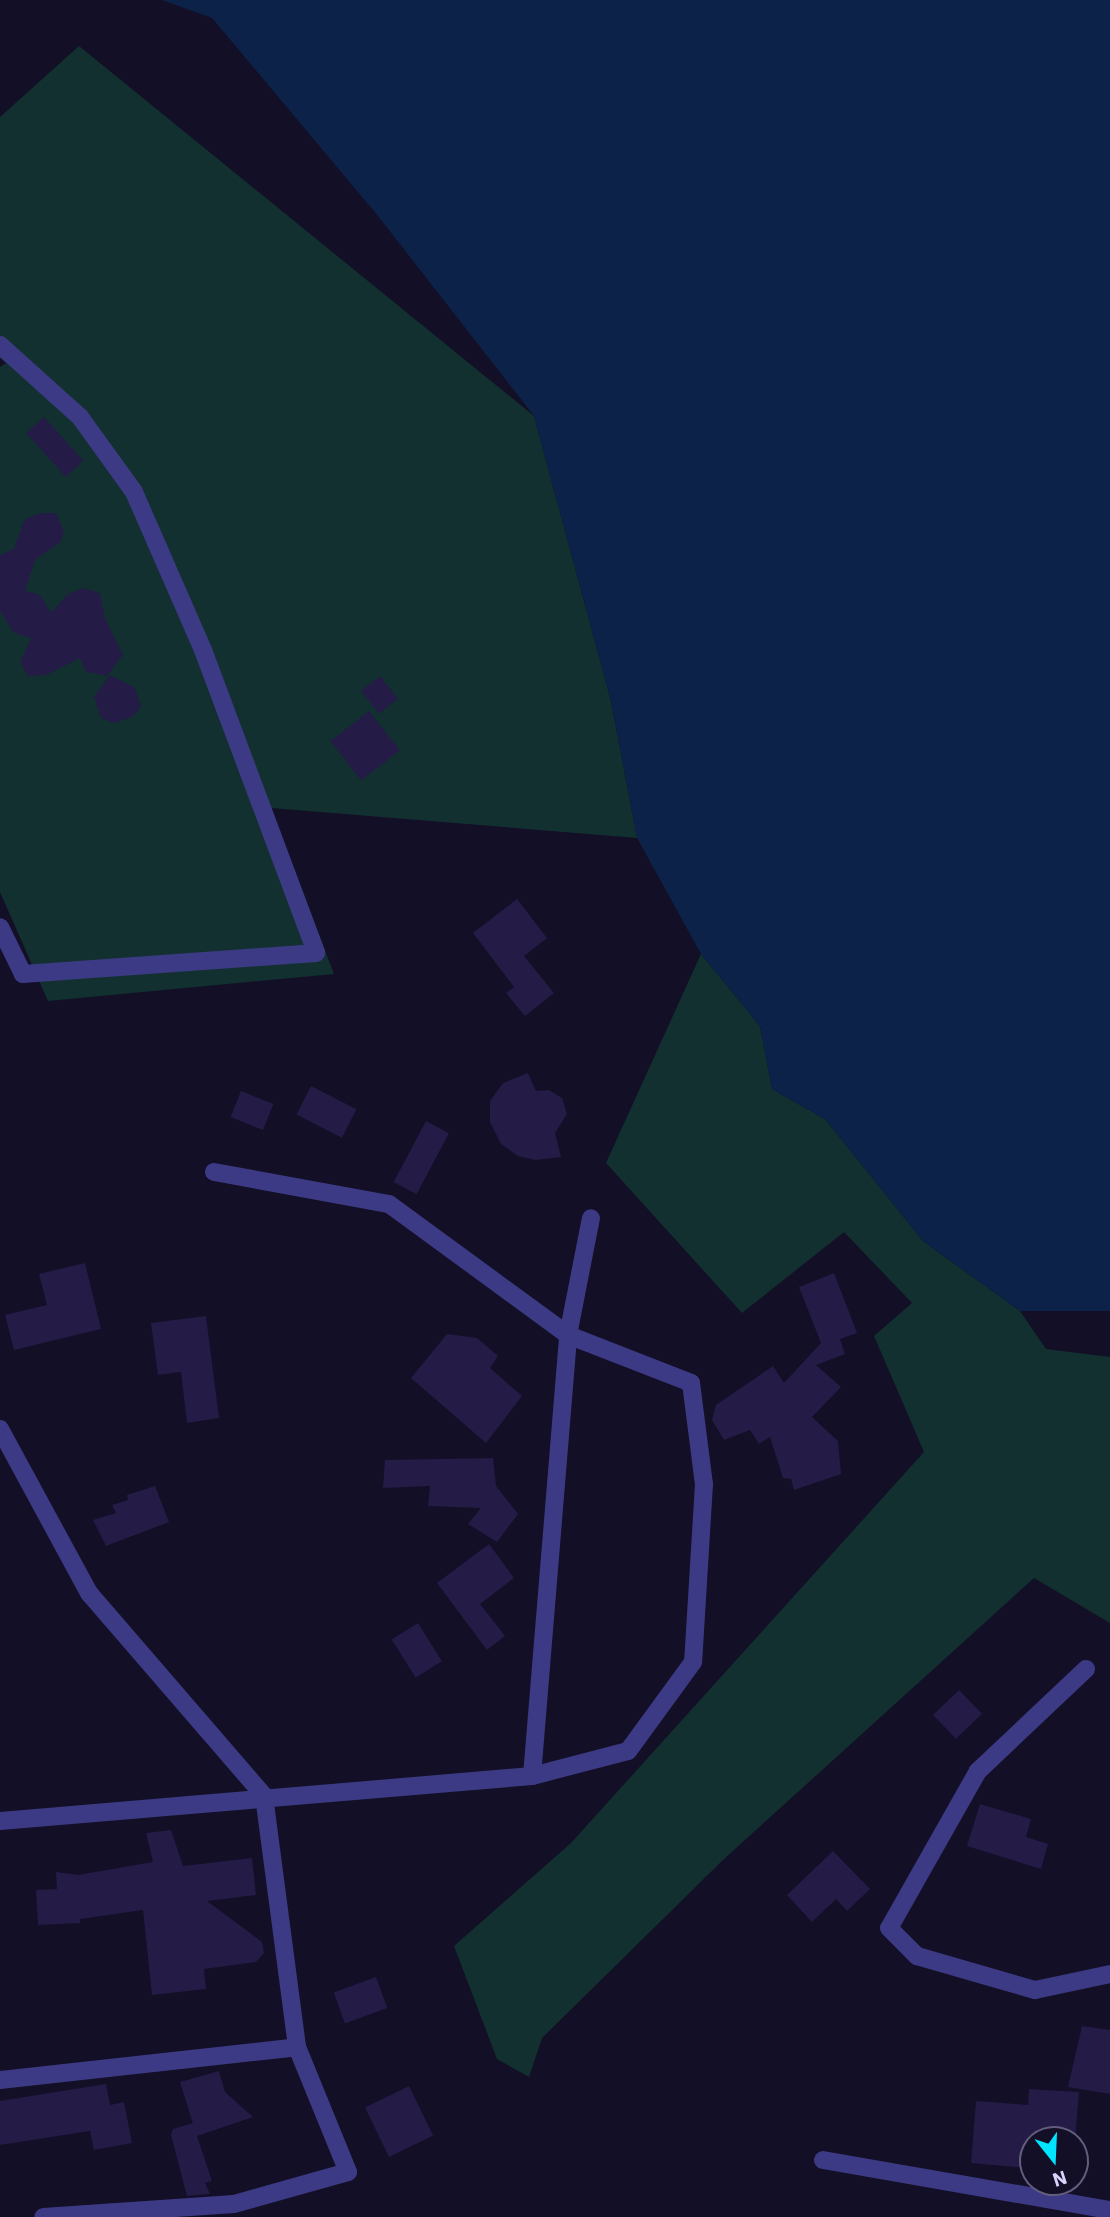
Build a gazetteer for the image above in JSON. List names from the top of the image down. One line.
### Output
{"north":"bottom"}
